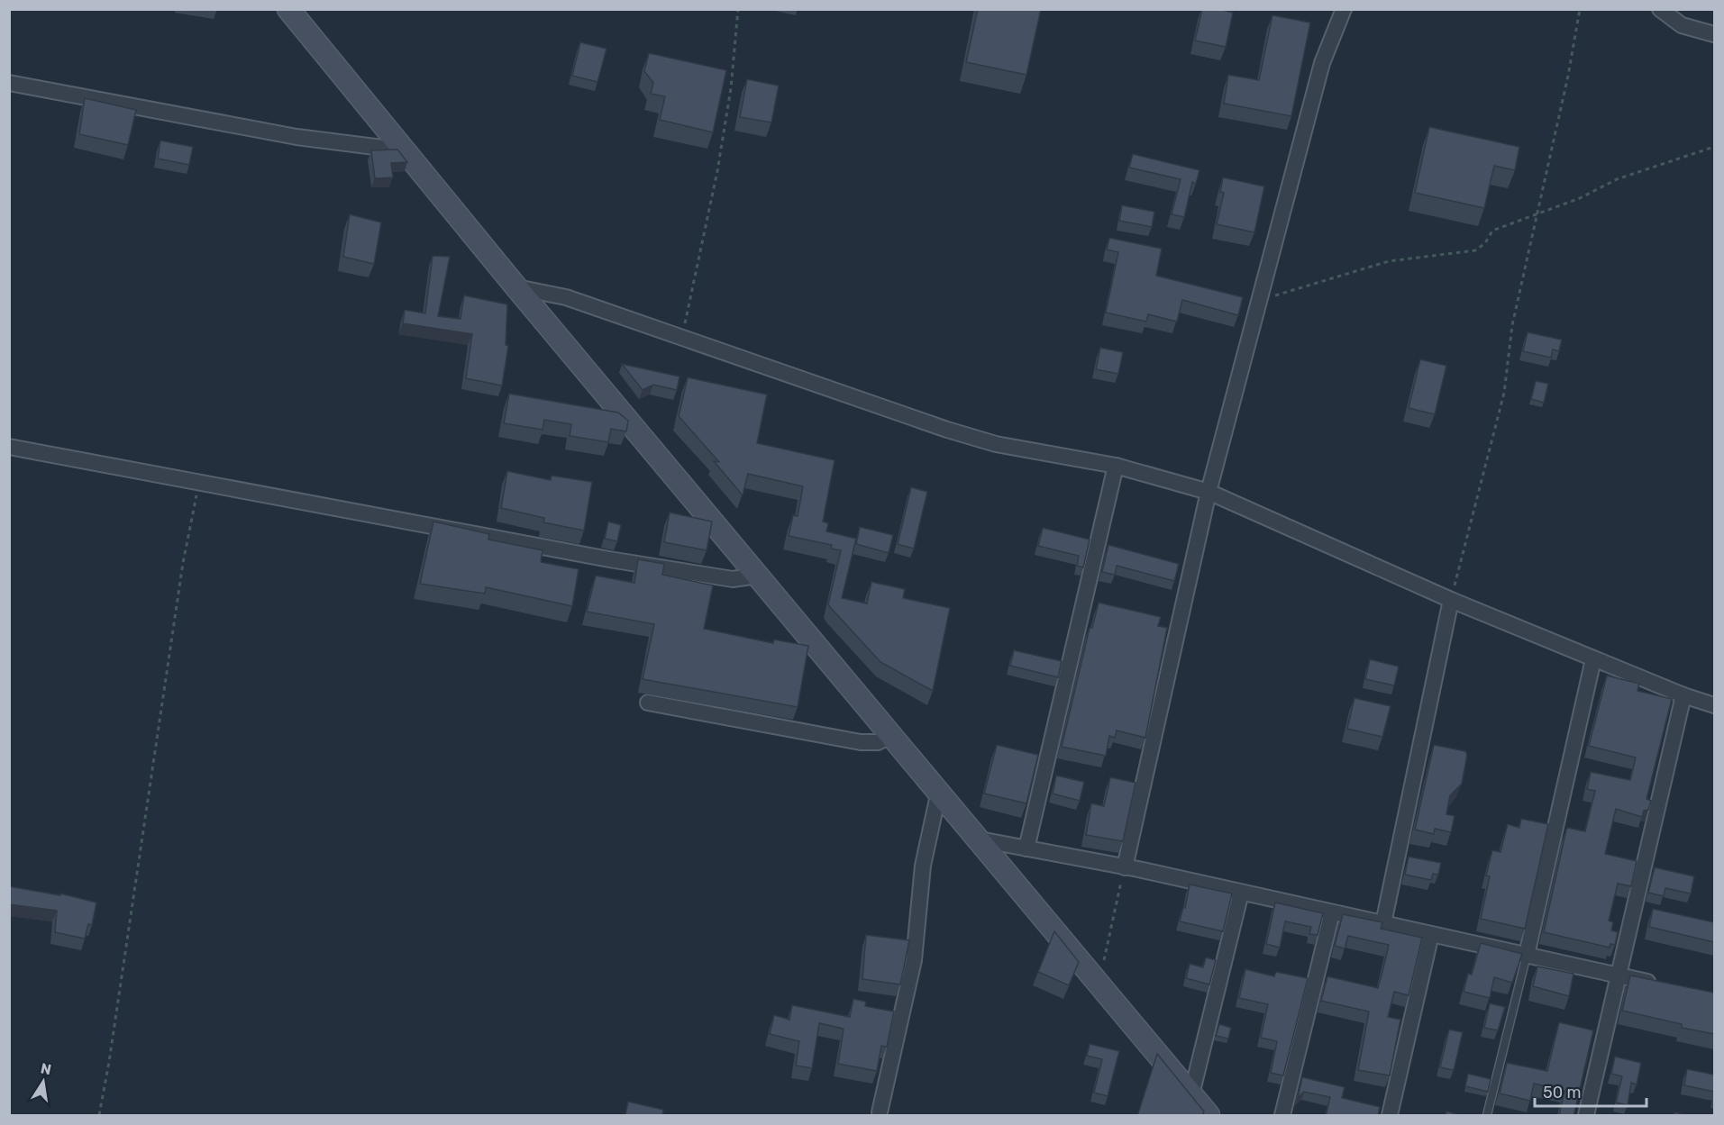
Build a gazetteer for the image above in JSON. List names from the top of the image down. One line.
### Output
{"scale_bar":"50 m","north":"top"}
